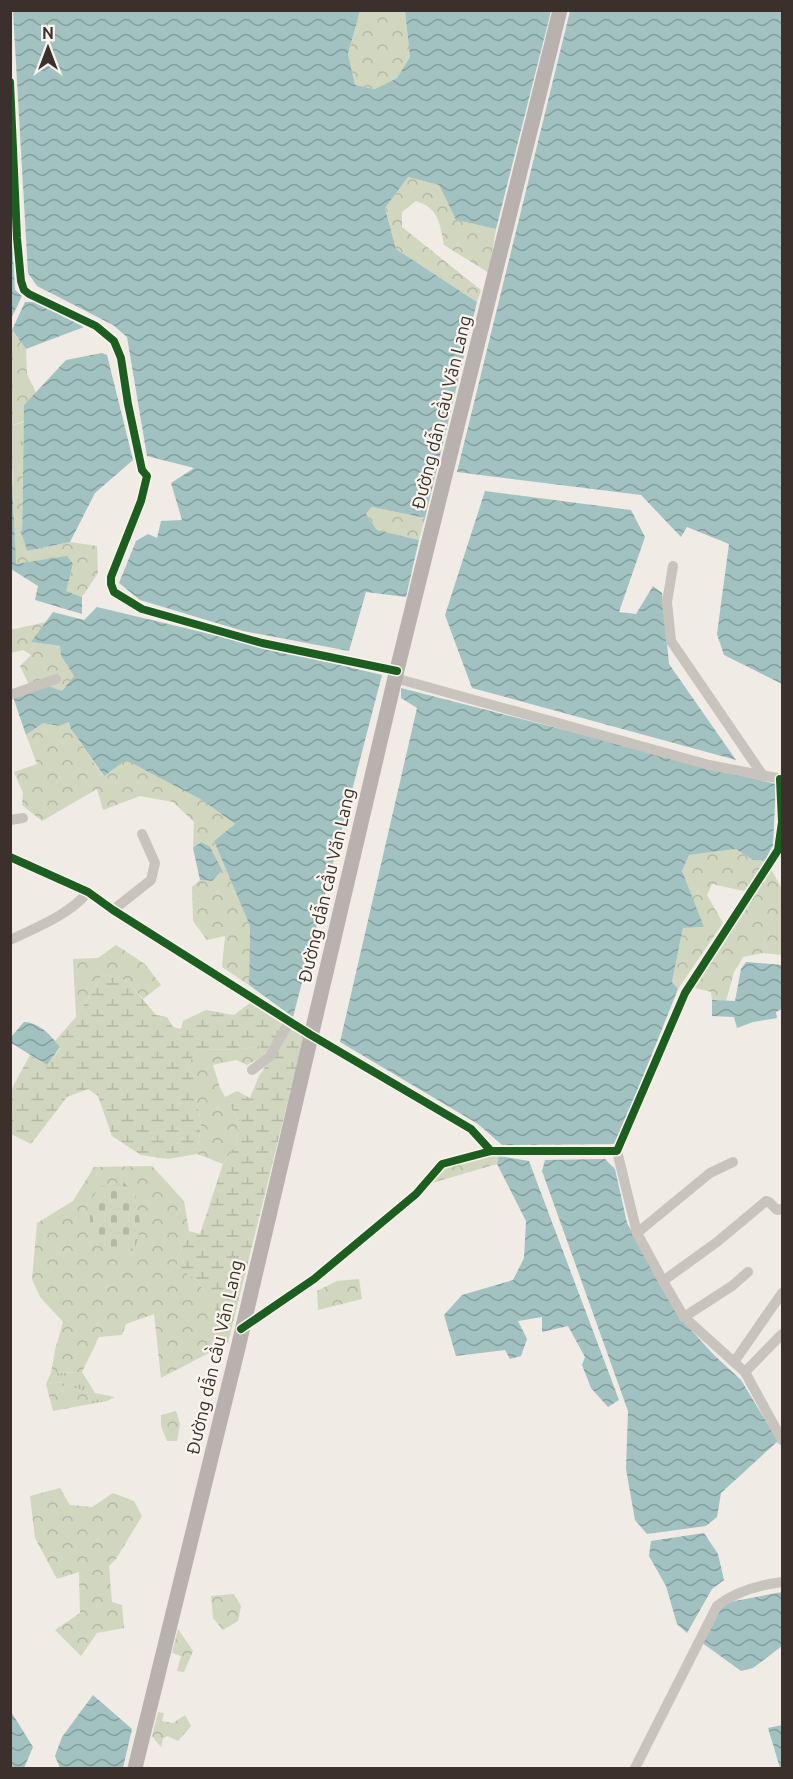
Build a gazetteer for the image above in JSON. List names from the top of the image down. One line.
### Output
{"streets":{"main road":["Đường dẫn cầu Văn Lang"]},"north":"top"}
